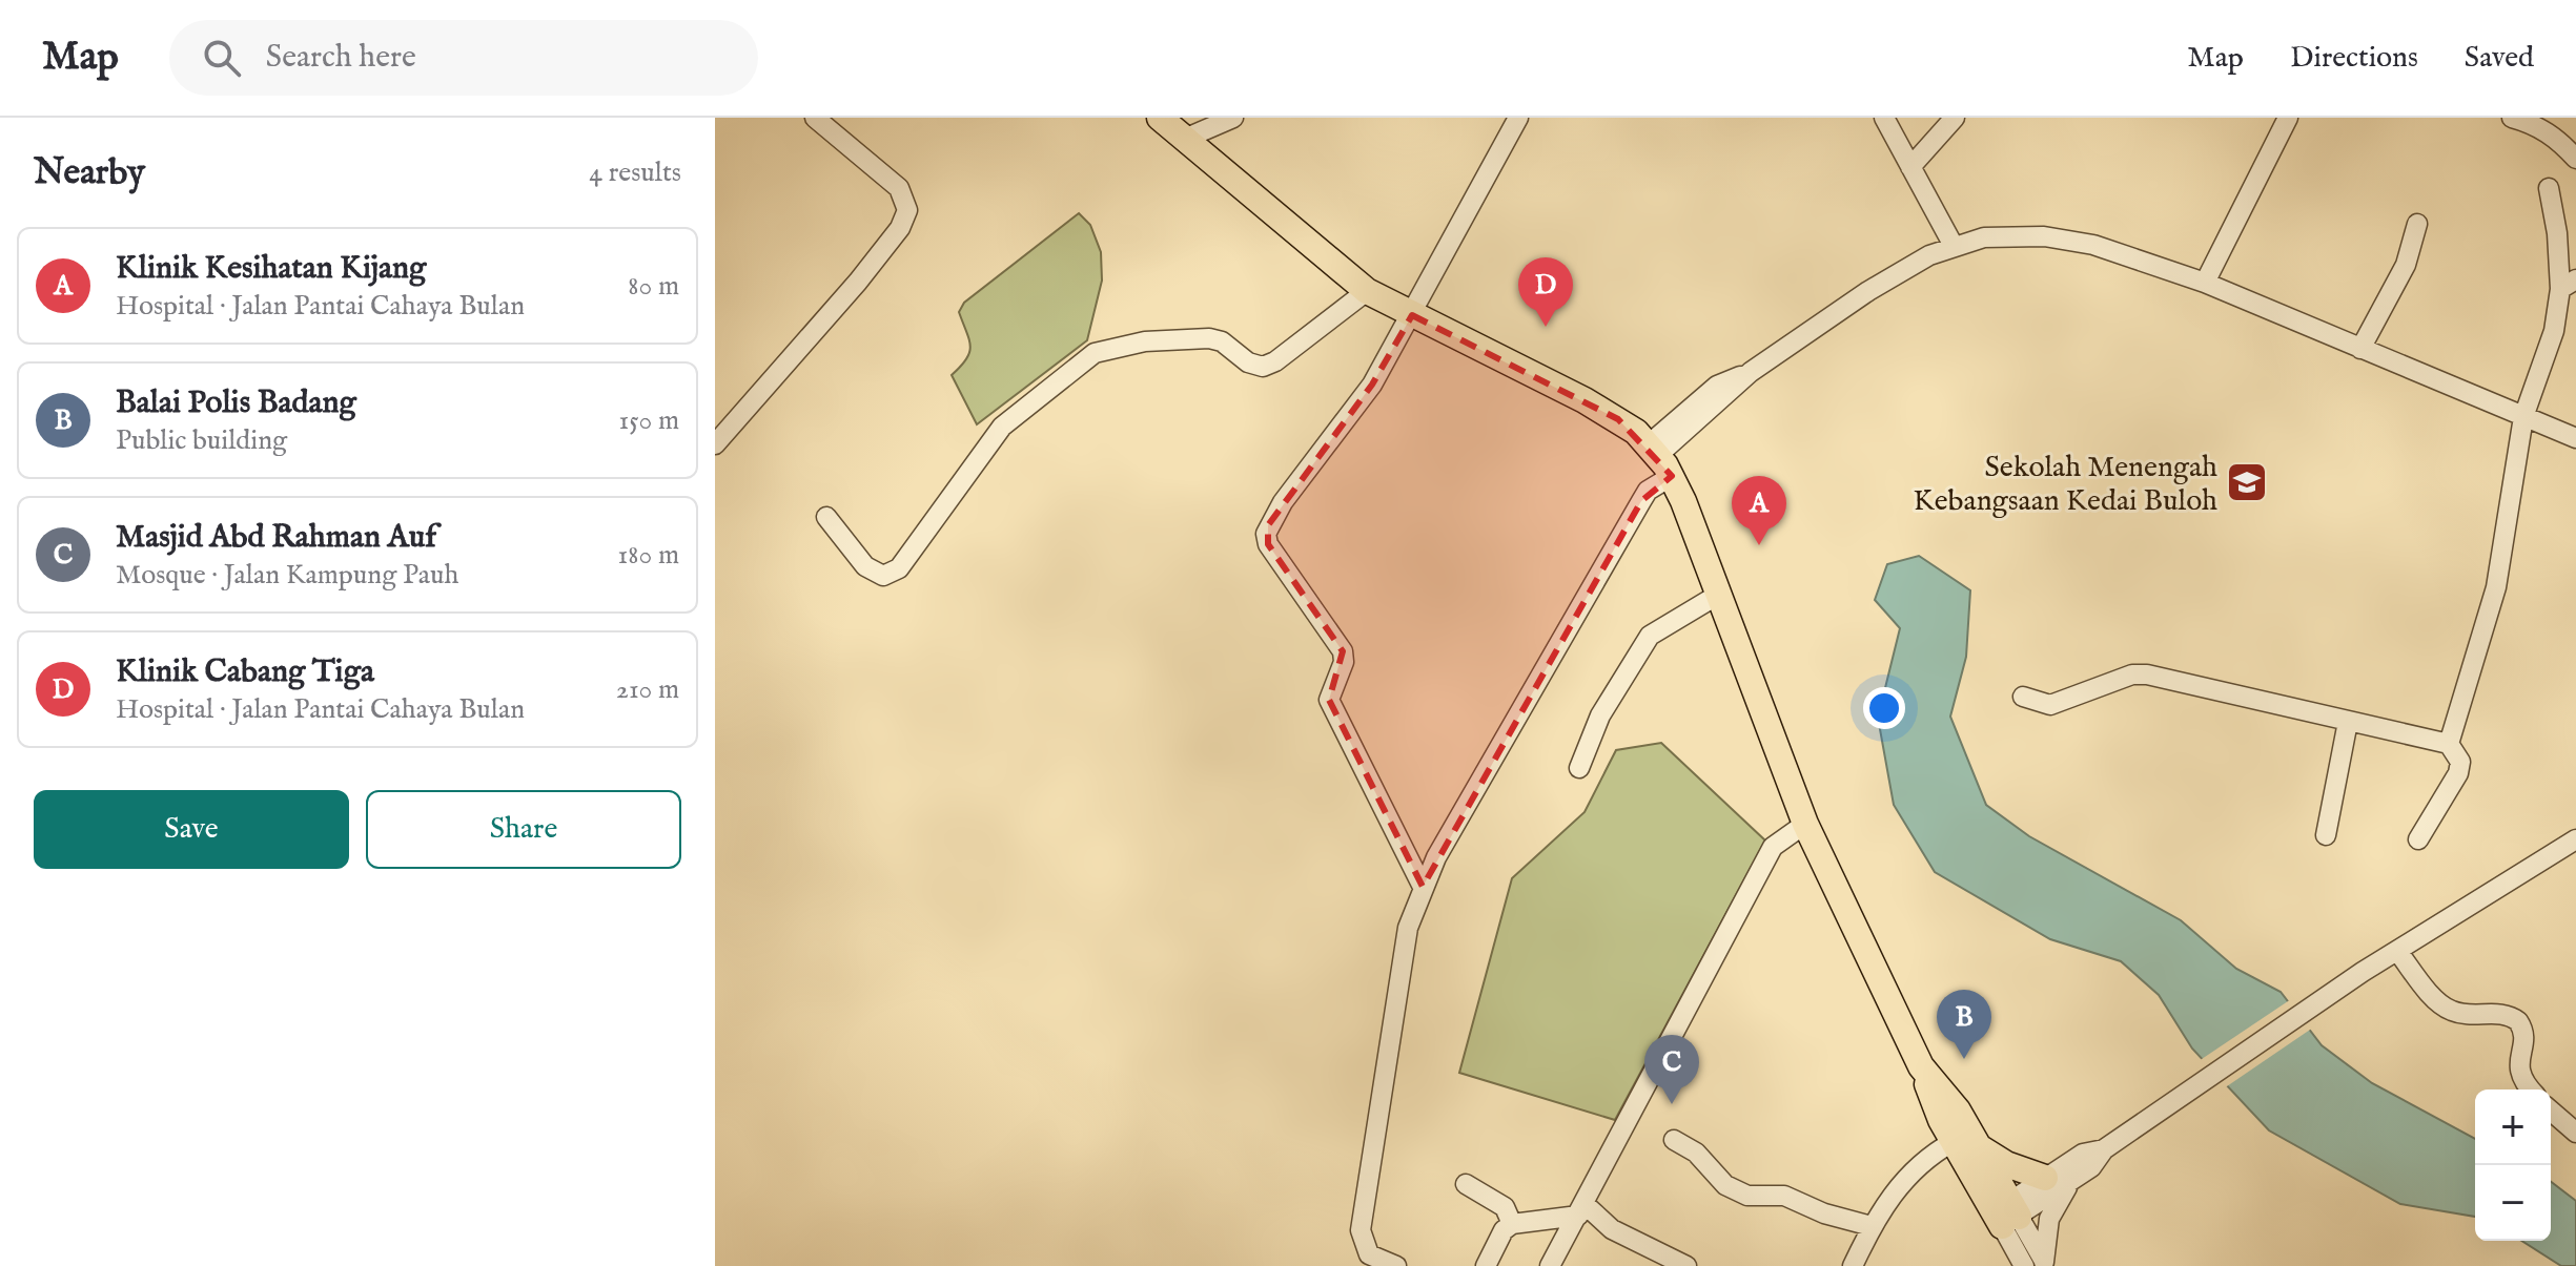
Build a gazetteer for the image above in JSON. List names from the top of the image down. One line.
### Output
{"places":{"school or university":["Sekolah Menengah Kebangsaan Kedai Buloh"]},"page":{"header":"Map","search":"Search here","nav":["Map","Directions","Saved"],"heading":["Nearby","4 results"],"list":[{"mark":"A","name":"Klinik Kesihatan Kijang","note":"Hospital · Jalan Pantai Cahaya Bulan","value":"80 m"},{"mark":"B","name":"Balai Polis Badang","note":"Public building","value":"150 m"},{"mark":"C","name":"Masjid Abd Rahman Auf","note":"Mosque · Jalan Kampung Pauh","value":"180 m"},{"mark":"D","name":"Klinik Cabang Tiga","note":"Hospital · Jalan Pantai Cahaya Bulan","value":"210 m"}],"pins":["D","A","B","C"],"buttons":["Save","Share"],"map_buttons":["+","−"]}}
